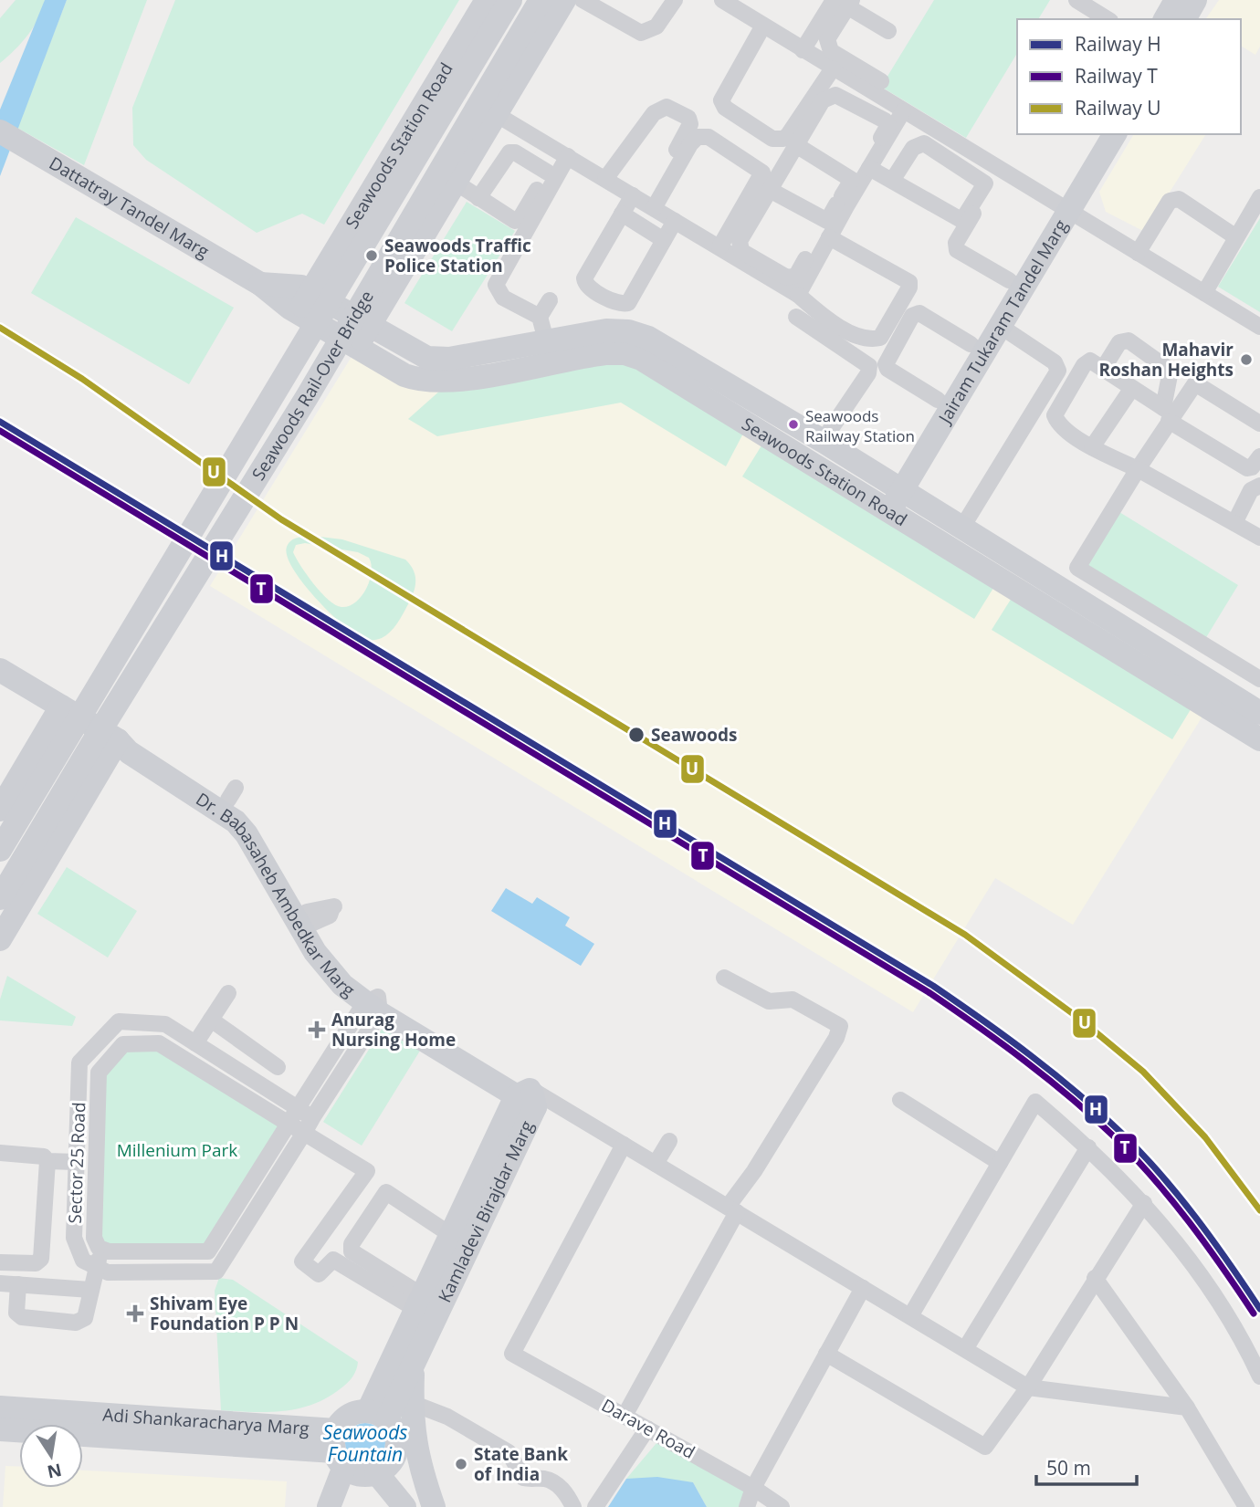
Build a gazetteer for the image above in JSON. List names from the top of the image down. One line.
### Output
{"streets":{"main road":["Seawoods Station Road","Dattatray Tandel Marg","Jairam Tukaram Tandel Marg","Seawoods Rail-Over Bridge","Dr. Babasaheb Ambedkar Marg","Kamladevi Birajdar Marg","Adi Shankaracharya Marg"],"street":["Sector 25 Road","Darave Road"]},"crossings":[["Seawoods Station Road","Dattatray Tandel Marg"],["Seawoods Station Road","Jairam Tukaram Tandel Marg"],["Dr. Babasaheb Ambedkar Marg","Kamladevi Birajdar Marg"]],"water":["Seawoods Fountain"],"parks":["Millenium Park"],"places":{"other":["Seawoods Traffic Police Station","Mahavir Roshan Heights","Seawoods Railway Station","Seawoods","State Bank of India"],"health":["Anurag Nursing Home","Shivam Eye Foundation P P N"]},"lines":["rail line U","rail line H","rail line T"],"legend":["Railway H","Railway T","Railway U"],"scale_bar":"50 m","north":"bottom"}
